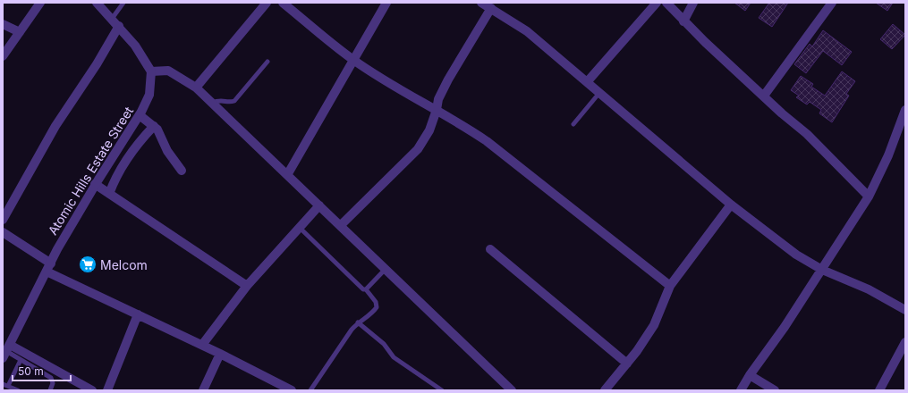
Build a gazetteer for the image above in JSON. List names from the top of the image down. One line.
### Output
{"streets":{"street":["Atomic Hills Estate Street"]},"places":{"supermarket":["Melcom"]},"scale_bar":"50 m"}
